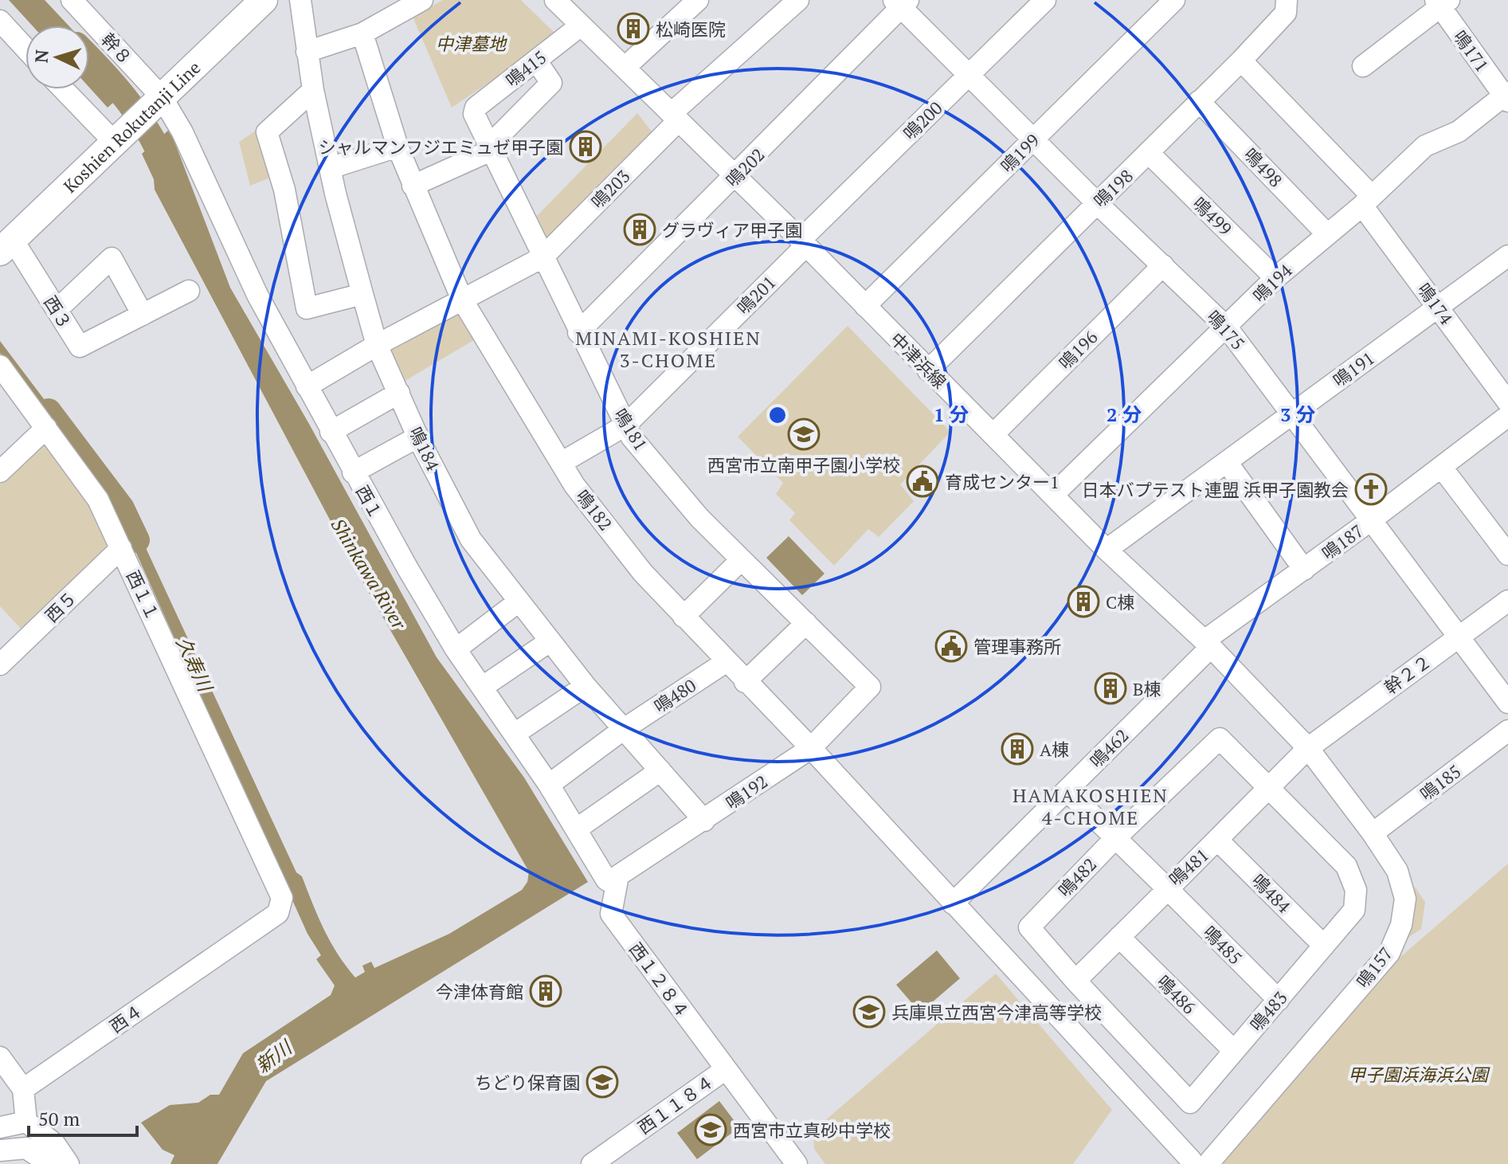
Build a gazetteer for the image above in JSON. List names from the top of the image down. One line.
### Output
{"streets":{"main road":["Koshien Rokutanji Line"],"street":["幹８","鳴171","鳴415","鳴200","鳴199","鳴202","鳴498","鳴198","鳴203","鳴499","鳴194","鳴201","鳴174","西３","鳴175","鳴196","中津浜線","鳴191","鳴181","鳴184","西１","鳴182","鳴187","西１１","西５","幹２２","鳴480","鳴462","鳴185","鳴192","鳴481","鳴482","鳴484","鳴485","鳴157","西１２８４","鳴486","鳴483","西４","西１１８４"]},"crossings":[["幹８","Koshien Rokutanji Line"],["幹８","西１"],["鳴171","鳴194"],["鳴415","中津浜線"],["鳴415","鳴181"],["鳴200","鳴201"],["鳴200","鳴175"],["鳴200","中津浜線"],["Koshien Rokutanji Line","西３"],["Koshien Rokutanji Line","西１"],["鳴199","鳴175"],["鳴199","中津浜線"],["鳴202","鳴175"],["鳴202","中津浜線"],["鳴202","鳴181"],["鳴498","鳴198"],["鳴498","鳴194"],["鳴198","鳴499"],["鳴198","鳴174"],["鳴198","鳴175"],["鳴198","中津浜線"],["鳴203","中津浜線"],["鳴203","鳴181"],["鳴203","鳴184"],["鳴203","西１"],["鳴203","鳴182"],["鳴499","鳴194"],["鳴194","鳴174"],["鳴194","鳴175"],["鳴194","中津浜線"],["鳴201","中津浜線"],["鳴201","鳴181"],["鳴201","鳴182"],["鳴174","鳴191"],["鳴175","鳴196"],["鳴175","鳴191"],["鳴175","鳴187"],["鳴175","幹２２"],["鳴196","中津浜線"],["中津浜線","鳴191"],["中津浜線","鳴187"],["中津浜線","幹２２"],["中津浜線","鳴462"],["中津浜線","鳴481"],["中津浜線","鳴157"],["鳴181","鳴192"],["鳴184","鳴480"],["鳴184","鳴192"],["西１","鳴480"],["西１","鳴192"],["西１","西１２８４"],["鳴182","鳴480"],["鳴182","鳴462"],["鳴182","鳴192"],["鳴182","鳴157"],["鳴187","鳴462"],["西１１","西５"],["西１１","西４"],["幹２２","鳴481"],["幹２２","鳴157"],["鳴462","鳴481"],["鳴185","鳴157"],["鳴192","西１２８４"],["鳴481","鳴482"],["鳴481","鳴484"],["鳴481","鳴485"],["鳴481","鳴157"],["鳴481","鳴483"],["鳴482","鳴483"],["鳴484","鳴483"],["鳴485","鳴483"],["西１２８４","西１１８４"],["鳴486","鳴483"]],"districts":["MINAMI-KOSHIEN 3-CHOME","HAMAKOSHIEN 4-CHOME"],"water":["Shinkawa River","久寿川","新川"],"parks":["中津墓地","甲子園浜海浜公園"],"places":{"building":["松崎医院","シャルマンフジエミュゼ甲子園","グラヴィア甲子園","C棟","B棟","A棟","今津体育館"],"school or university":["西宮市立南甲子園小学校","兵庫県立西宮今津高等学校","ちどり保育園","西宮市立真砂中学校"],"public building":["育成センター1","管理事務所"],"church":["日本バプテスト連盟 浜甲子園教会"]},"scale_bar":"50 m","north":"left","rings":["1 分","2 分","3 分"]}
